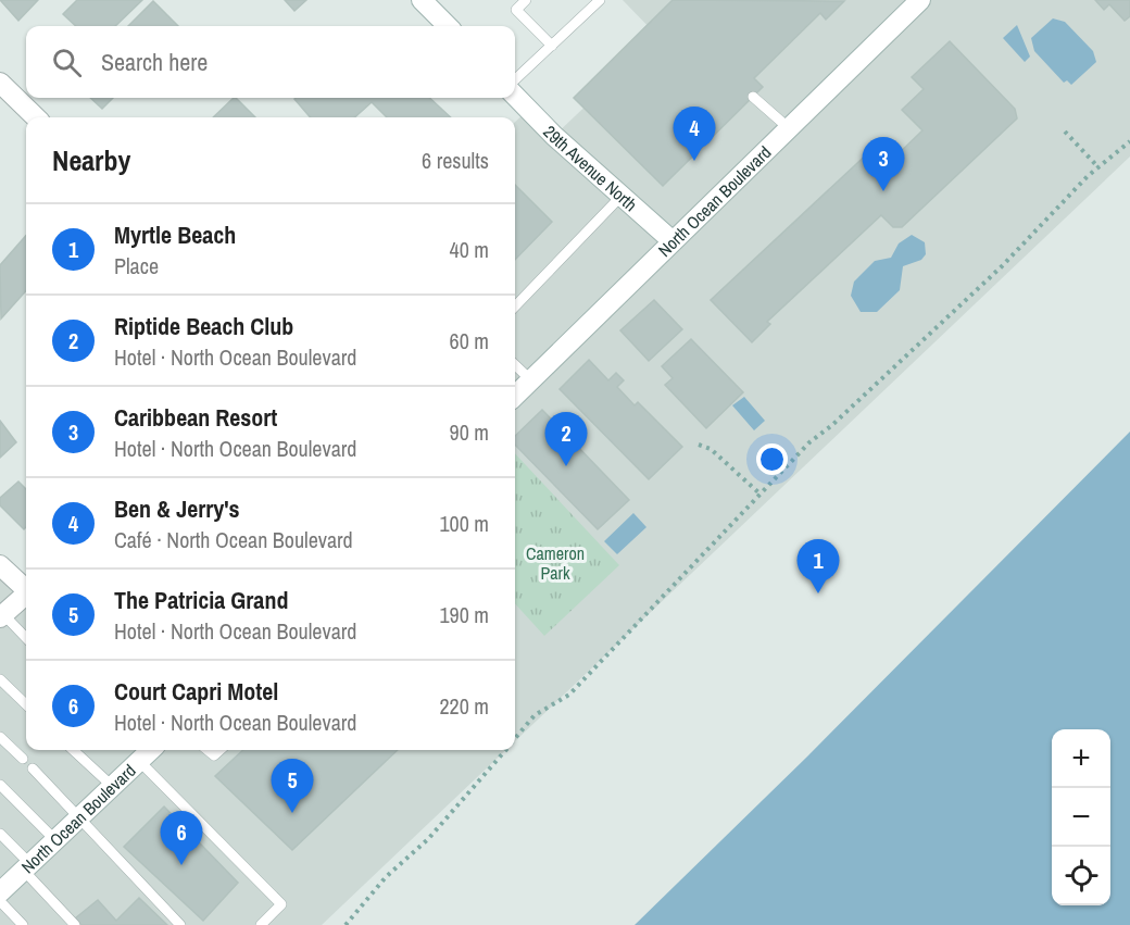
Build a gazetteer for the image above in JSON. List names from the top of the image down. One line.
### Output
{"streets":{"main road":["29th Avenue North","North Ocean Boulevard"]},"crossings":[["29th Avenue North","North Ocean Boulevard"]],"parks":["Cameron Park"],"page":{"search":"Search here","pins":["4","3","2","1","5","6"],"heading":["Nearby","6 results"],"list":[{"mark":"1","name":"Myrtle Beach","note":"Place","value":"40 m"},{"mark":"2","name":"Riptide Beach Club","note":"Hotel · North Ocean Boulevard","value":"60 m"},{"mark":"3","name":"Caribbean Resort","note":"Hotel · North Ocean Boulevard","value":"90 m"},{"mark":"4","name":"Ben & Jerry's","note":"Café · North Ocean Boulevard","value":"100 m"},{"mark":"5","name":"The Patricia Grand","note":"Hotel · North Ocean Boulevard","value":"190 m"},{"mark":"6","name":"Court Capri Motel","note":"Hotel · North Ocean Boulevard","value":"220 m"}],"map_buttons":["+","−"]}}
